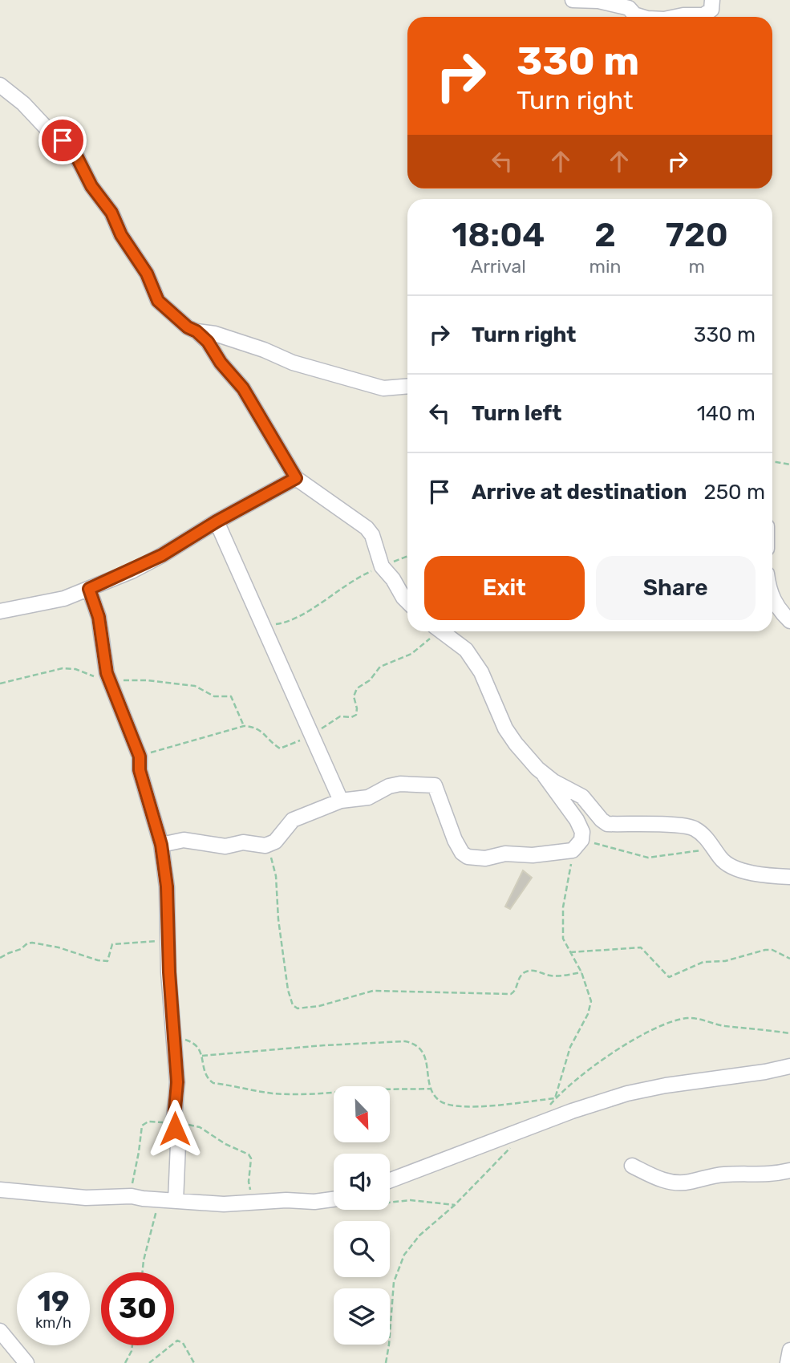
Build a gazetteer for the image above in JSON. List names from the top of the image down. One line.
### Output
{"north":"bottom right","page":{"turn":["330 m","Turn right"],"eta":["18:04","Arrival","2","min","720","m"],"list":[{"name":"Turn right","value":"330 m"},{"name":"Turn left","value":"140 m"},{"name":"Arrive at destination","value":"250 m"}],"buttons":["Exit","Share"],"speed":"19 km/h","limit":"30"}}
